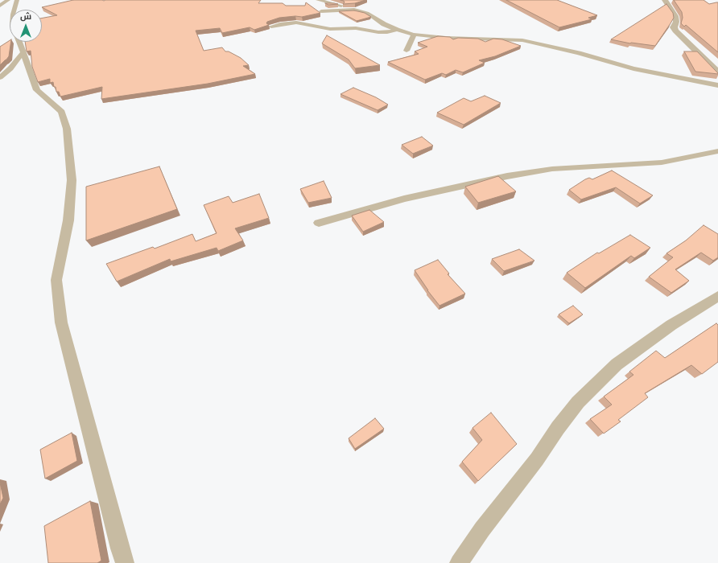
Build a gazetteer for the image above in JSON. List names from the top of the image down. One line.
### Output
{"north":"top"}
